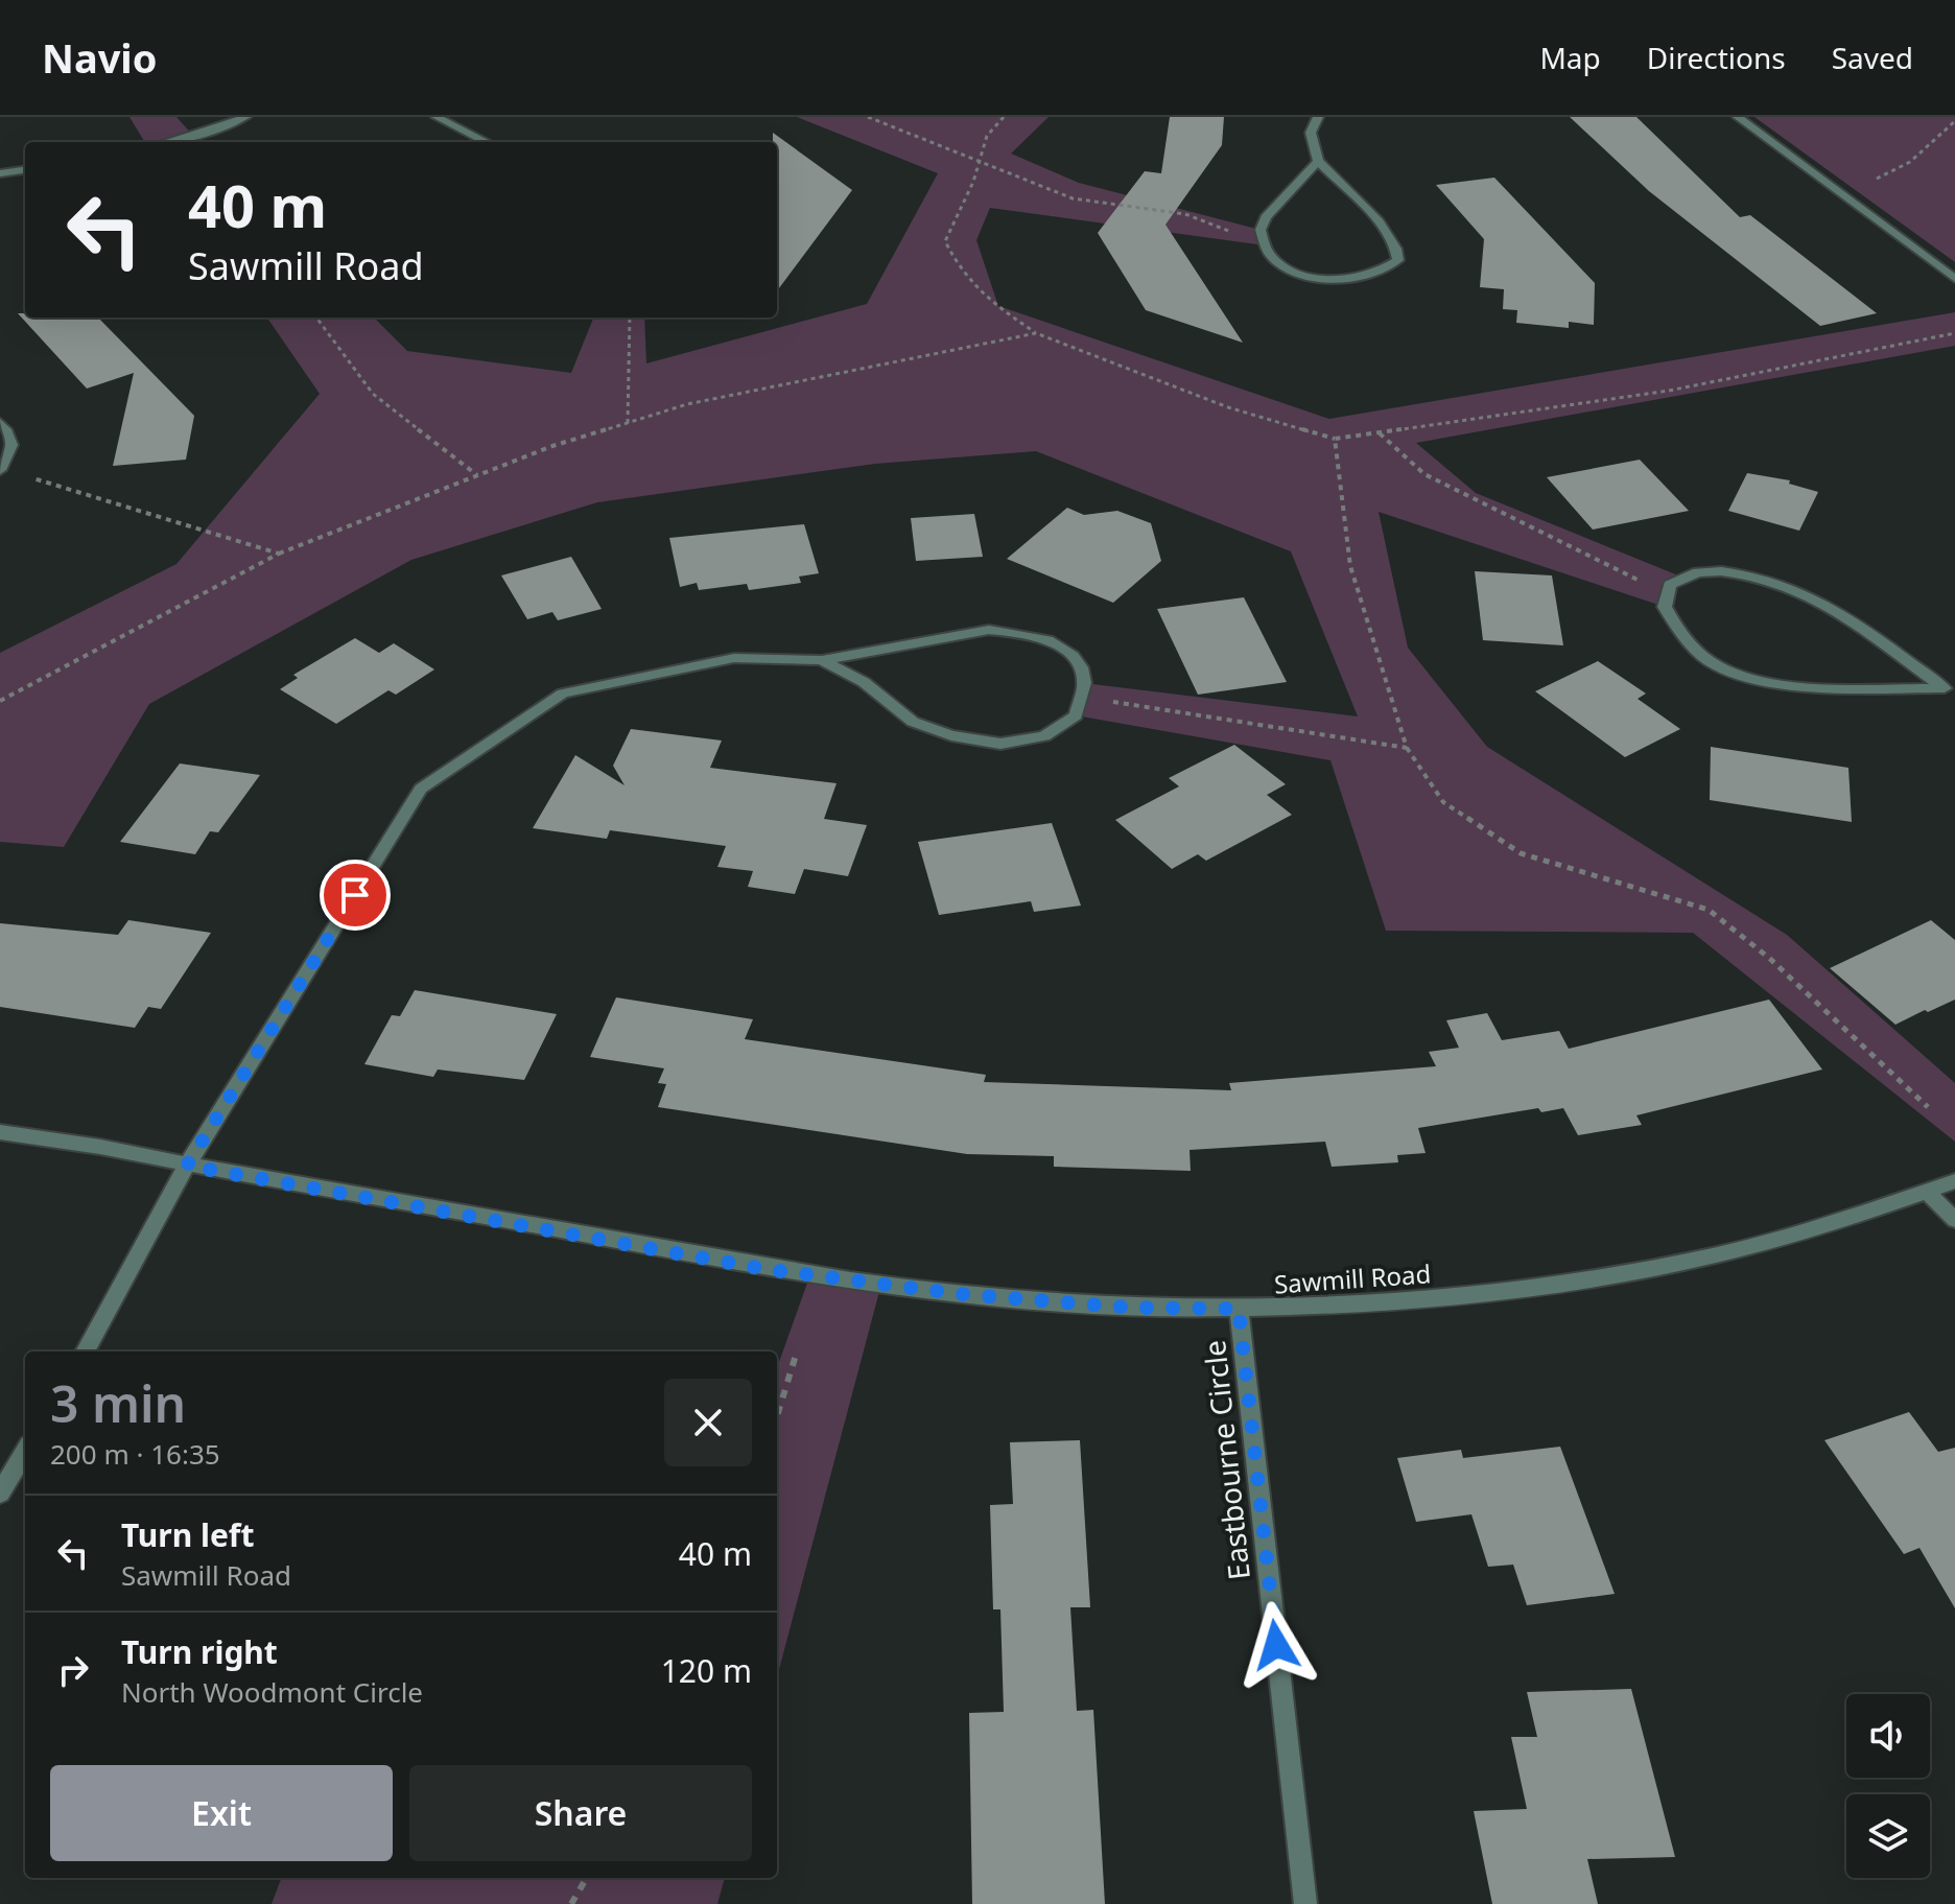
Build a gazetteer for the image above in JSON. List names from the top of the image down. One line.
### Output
{"streets":{"street":["Sawmill Road","Eastbourne Circle"]},"crossings":[["Sawmill Road","Eastbourne Circle"]],"page":{"header":"Navio","nav":["Map","Directions","Saved"],"turn":["40 m","Sawmill Road"],"heading":["3 min","200 m · 16:35"],"list":[{"name":"Turn left","note":"Sawmill Road","value":"40 m"},{"name":"Turn right","note":"North Woodmont Circle","value":"120 m"}],"buttons":["Exit","Share"]}}
